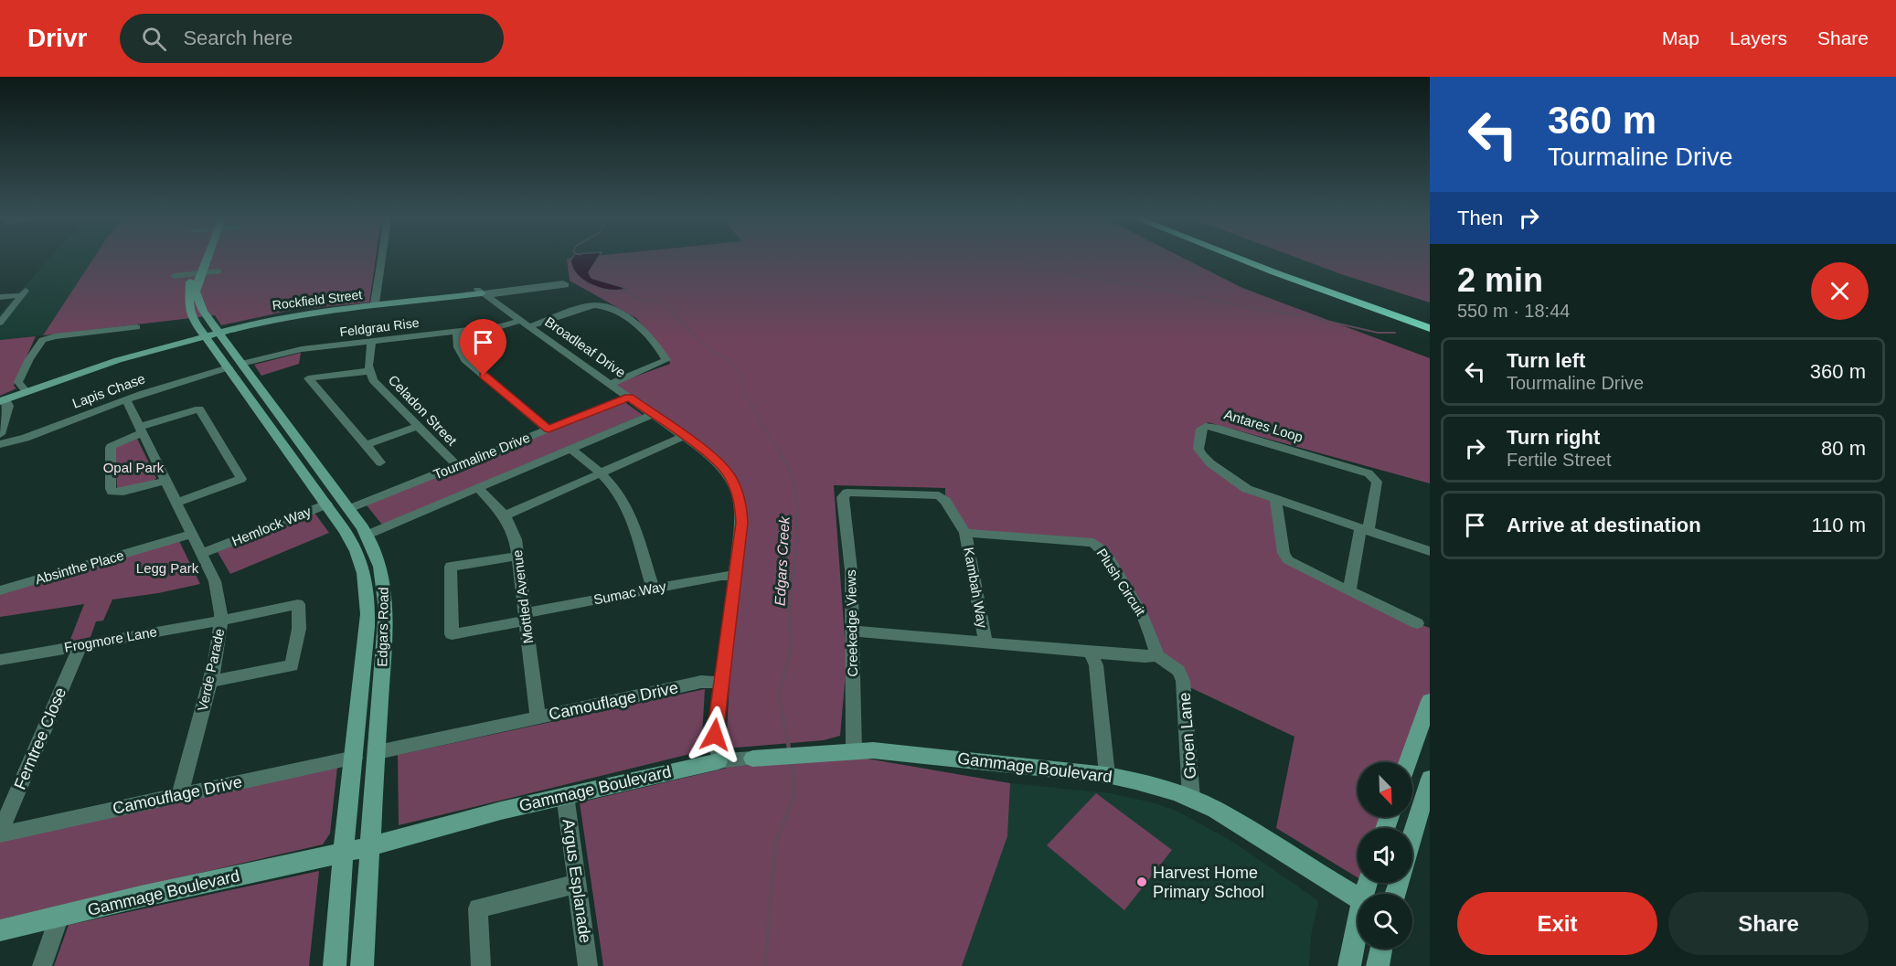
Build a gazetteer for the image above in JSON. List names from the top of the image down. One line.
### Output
{"streets":{"main road":["Rockfield Street","Tourmaline Drive","Edgars Road","Gammage Boulevard"],"street":["Feldgrau Rise","Broadleaf Drive","Lapis Chase","Celadon Street","Antares Loop","Hemlock Way","Absinthe Place","Plush Circuit","Kambah Way","Sumac Way","Mottled Avenue","Creekedge Views","Frogmore Lane","Verde Parade","Camouflage Drive","Groen Lane","Ferntree Close","Argus Esplanade"]},"crossings":[["Rockfield Street","Broadleaf Drive"],["Rockfield Street","Edgars Road"],["Feldgrau Rise","Broadleaf Drive"],["Feldgrau Rise","Lapis Chase"],["Feldgrau Rise","Celadon Street"],["Feldgrau Rise","Edgars Road"],["Broadleaf Drive","Tourmaline Drive"],["Broadleaf Drive","Sumac Way"],["Broadleaf Drive","Camouflage Drive"],["Broadleaf Drive","Gammage Boulevard"],["Lapis Chase","Edgars Road"],["Lapis Chase","Verde Parade"],["Celadon Street","Tourmaline Drive"],["Tourmaline Drive","Hemlock Way"],["Tourmaline Drive","Edgars Road"],["Hemlock Way","Edgars Road"],["Hemlock Way","Verde Parade"],["Absinthe Place","Verde Parade"],["Plush Circuit","Kambah Way"],["Plush Circuit","Creekedge Views"],["Plush Circuit","Groen Lane"],["Kambah Way","Creekedge Views"],["Sumac Way","Mottled Avenue"],["Mottled Avenue","Camouflage Drive"],["Creekedge Views","Gammage Boulevard"],["Edgars Road","Camouflage Drive"],["Edgars Road","Gammage Boulevard"],["Frogmore Lane","Verde Parade"],["Frogmore Lane","Ferntree Close"],["Verde Parade","Camouflage Drive"],["Camouflage Drive","Ferntree Close"],["Groen Lane","Gammage Boulevard"],["Gammage Boulevard","Argus Esplanade"]],"water":["Edgars Creek"],"parks":["Opal Park","Legg Park"],"places":["Harvest Home Primary School"],"north":"bottom right","page":{"header":"Drivr","search":"Search here","nav":["Map","Layers","Share"],"turn":["360 m","Tourmaline Drive"],"then":"Then","heading":["2 min","550 m · 18:44"],"list":[{"name":"Turn left","note":"Tourmaline Drive","value":"360 m"},{"name":"Turn right","note":"Fertile Street","value":"80 m"},{"name":"Arrive at destination","value":"110 m"}],"buttons":["Exit","Share"]}}
